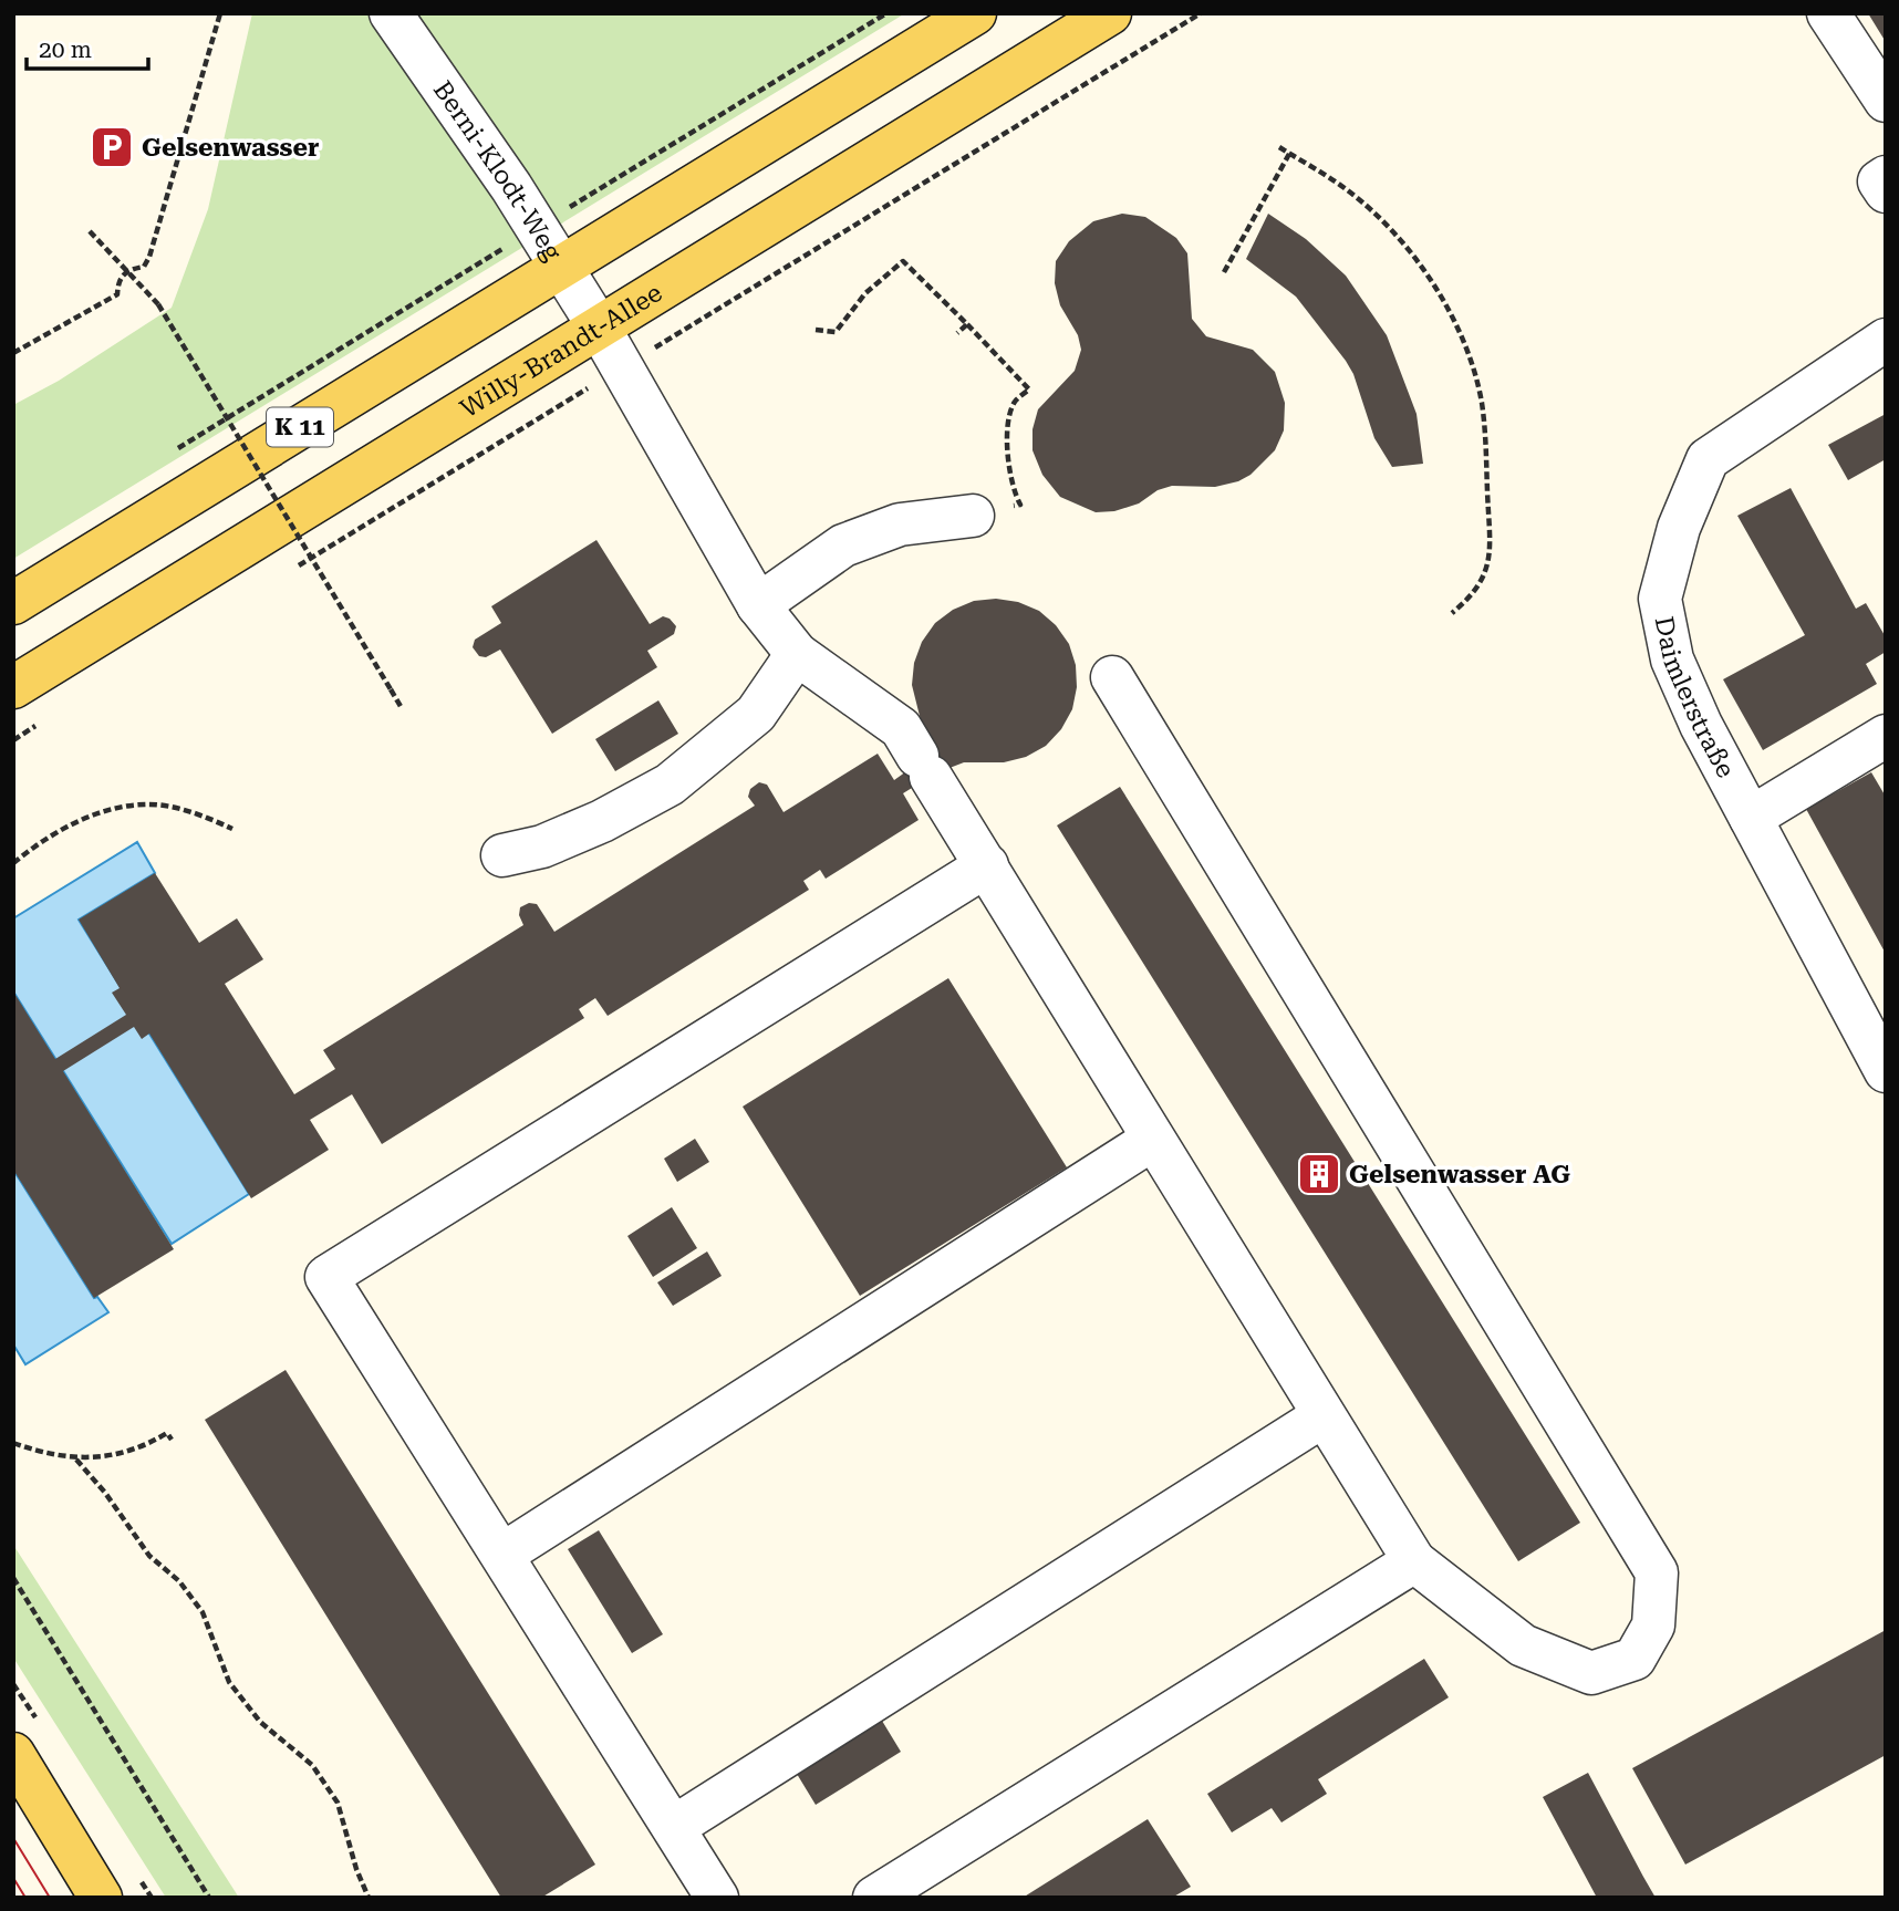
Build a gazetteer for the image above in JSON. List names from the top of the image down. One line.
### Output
{"streets":{"main road":["Willy-Brandt-Allee","K 11"],"street":["Berni-Klodt-Weg","Daimlerstraße"]},"crossings":[["Berni-Klodt-Weg","Willy-Brandt-Allee"],["Berni-Klodt-Weg","K 11"]],"places":{"parking":["Gelsenwasser"],"building":["Gelsenwasser AG"]},"scale_bar":"20 m"}
